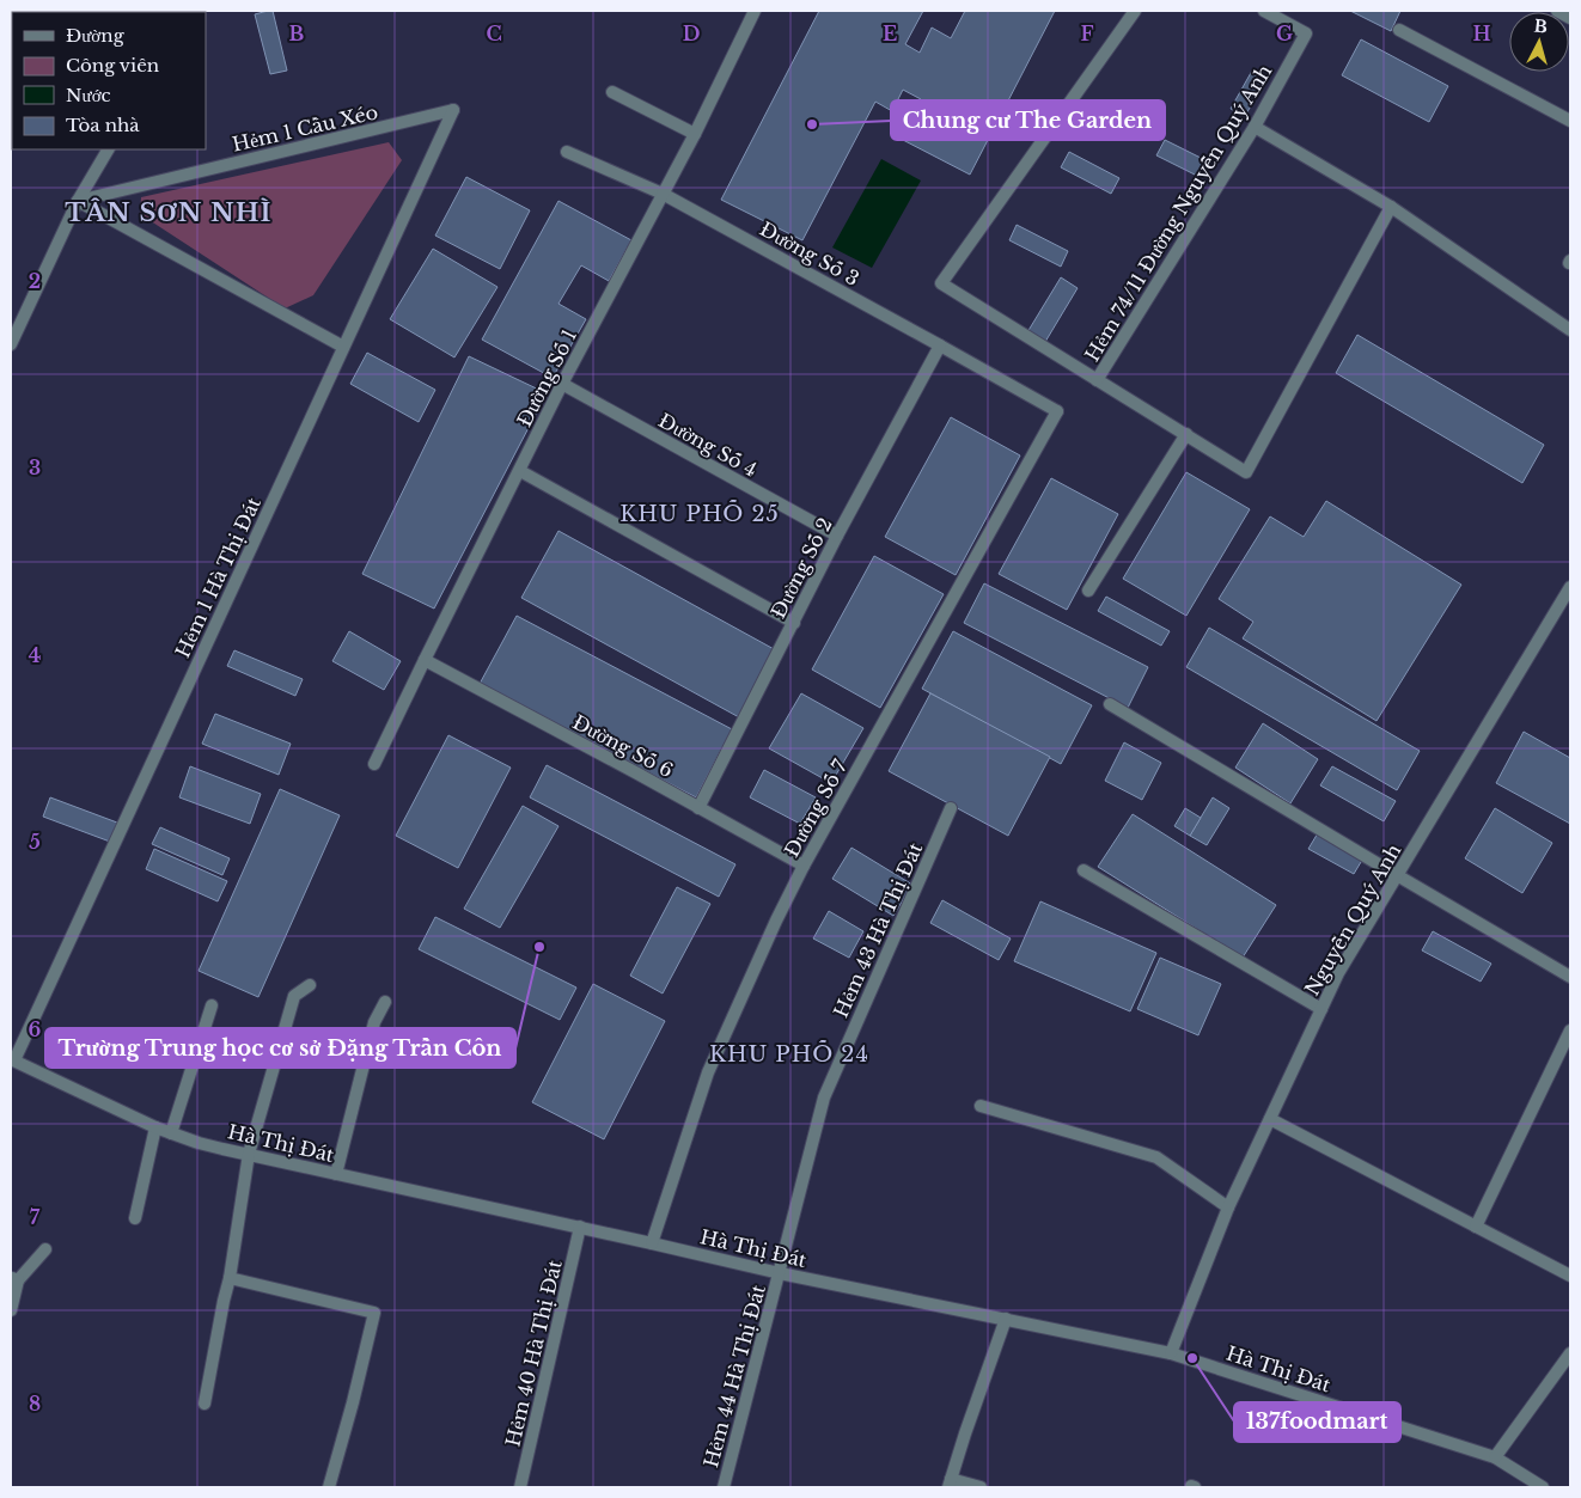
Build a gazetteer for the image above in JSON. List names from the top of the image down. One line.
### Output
{"streets":{"street":["Hẻm 1 Cầu Xéo","Hẻm 74/11 Đường Nguyễn Quý Anh","Đường Số 3","Đường Số 1","Đường Số 4","Đường Số 2","Hẻm 1 Hà Thị Đát","Đường Số 6","Đường Số 7","Nguyễn Quý Anh","Hẻm 43 Hà Thị Đát","Hà Thị Đát","Hẻm 40 Hà Thị Đát","Hẻm 44 Hà Thị Đát"]},"crossings":[["Hẻm 1 Cầu Xéo","Hẻm 1 Hà Thị Đát"],["Đường Số 3","Đường Số 1"],["Đường Số 3","Đường Số 2"],["Đường Số 3","Đường Số 7"],["Đường Số 1","Đường Số 4"],["Đường Số 1","Đường Số 6"],["Đường Số 4","Đường Số 2"],["Đường Số 2","Đường Số 6"],["Hẻm 1 Hà Thị Đát","Hà Thị Đát"],["Đường Số 6","Đường Số 7"],["Đường Số 7","Hà Thị Đát"],["Nguyễn Quý Anh","Hà Thị Đát"],["Hẻm 43 Hà Thị Đát","Hà Thị Đát"],["Hẻm 43 Hà Thị Đát","Hẻm 44 Hà Thị Đát"],["Hà Thị Đát","Hẻm 40 Hà Thị Đát"],["Hà Thị Đát","Hẻm 44 Hà Thị Đát"]],"districts":["TÂN SƠN NHÌ","KHU PHỐ 25","KHU PHỐ 24"],"places":["Chung cư The Garden","Trường Trung học cơ sở Đặng Trần Côn","137foodmart"],"legend":["Đường","Công viên","Nước","Tòa nhà"],"north":"top","grid":{"columns":["B","C","D","E","F","G","H"],"rows":["2","3","4","5","6","7","8"]}}
